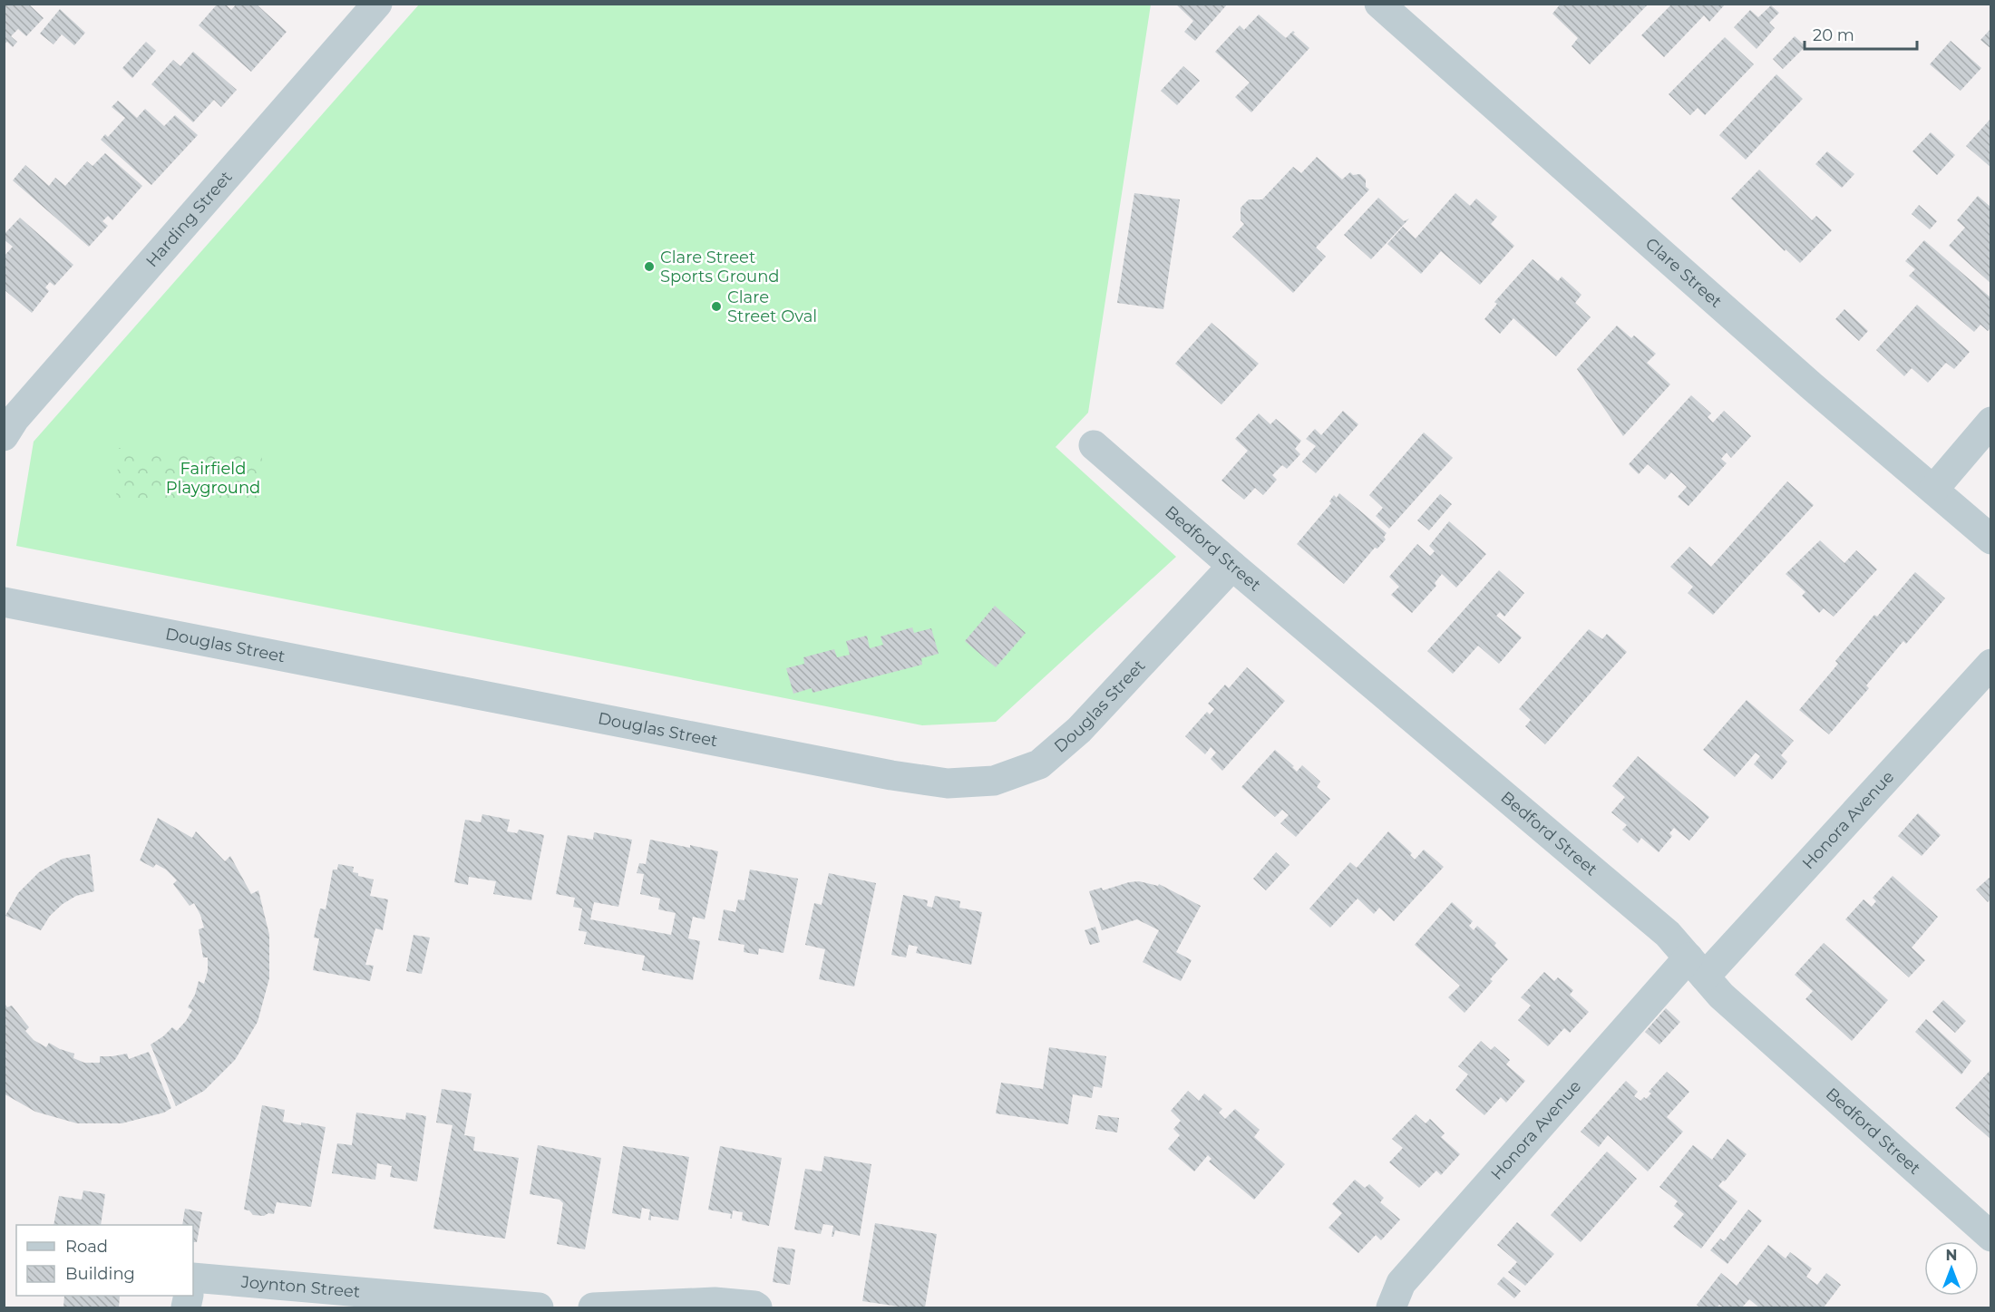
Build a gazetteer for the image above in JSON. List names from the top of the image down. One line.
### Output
{"streets":{"street":["Harding Street","Clare Street","Bedford Street","Douglas Street","Honora Avenue","Joynton Street"]},"crossings":[["Bedford Street","Douglas Street"],["Bedford Street","Honora Avenue"]],"parks":["Fairfield Playground"],"places":["Clare Street Sports Ground","Clare Street Oval"],"legend":["Road","Building"],"scale_bar":"20 m","north":"top"}
